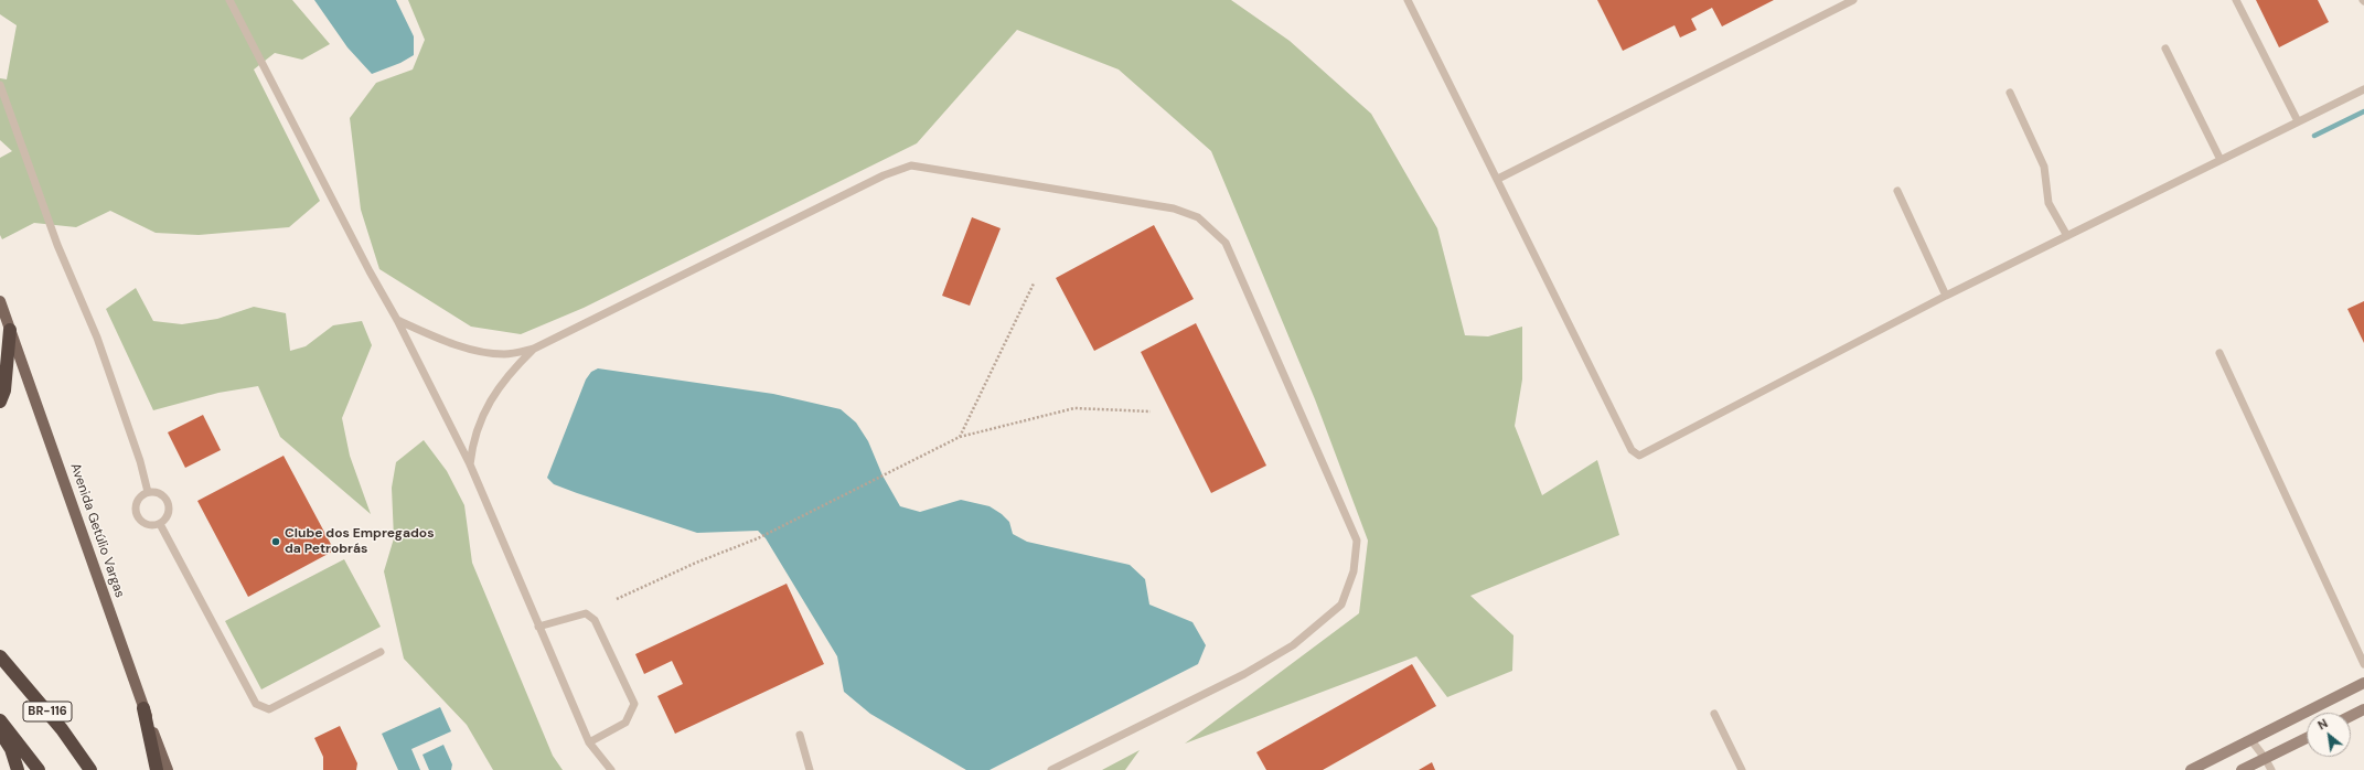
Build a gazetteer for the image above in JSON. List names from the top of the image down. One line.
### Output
{"streets":{"highway":["BR-116"],"main road":["Avenida Getúlio Vargas"]},"places":["Clube dos Empregados da Petrobrás"],"north":"top left"}
